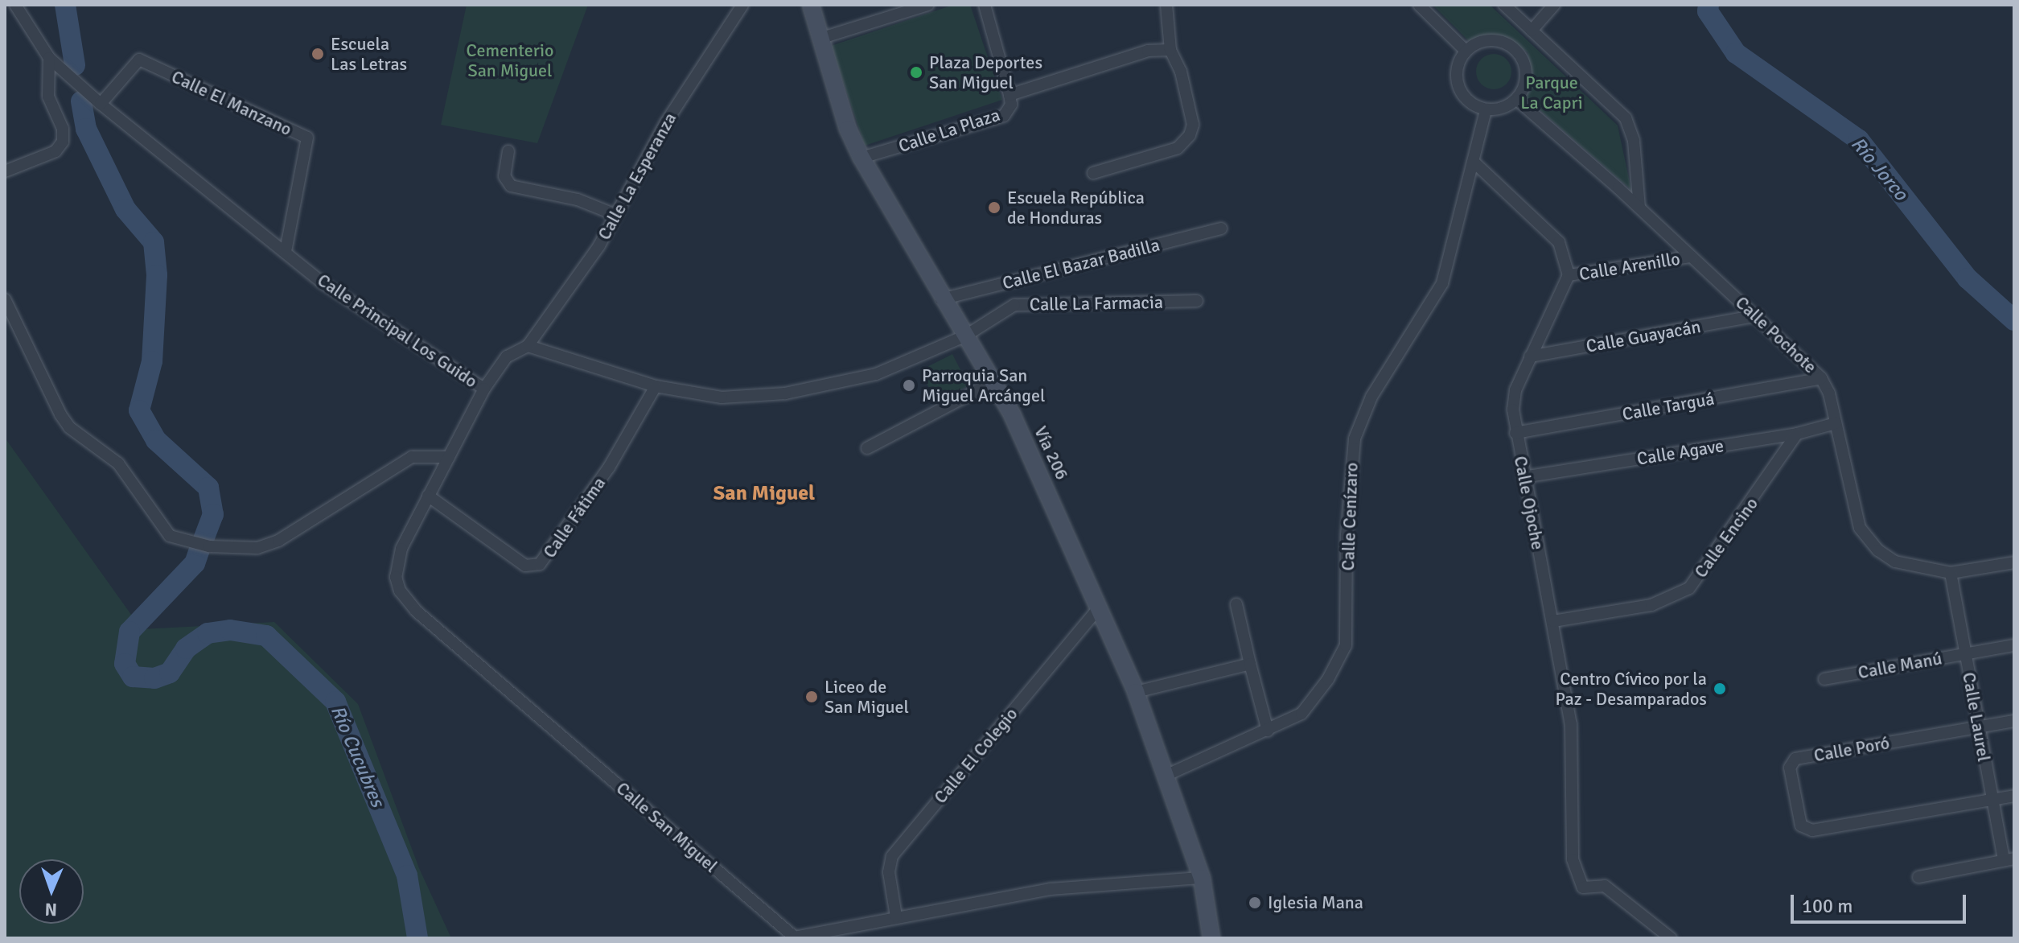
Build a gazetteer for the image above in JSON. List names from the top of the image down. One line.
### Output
{"streets":{"main road":["Vía 206"],"street":["Calle El Manzano","Calle La Plaza","Calle La Esperanza","Calle El Bazar Badilla","Calle Arenillo","Calle La Farmacia","Calle Principal Los Guido","Calle Pochote","Calle Guayacán","Calle Targuá","Calle Agave","Calle Ojoche","Calle Cenízaro","Calle Fátima","Calle Encino","Calle Manú","Calle Laurel","Calle Poró","Calle El Colegio","Calle San Miguel"]},"crossings":[["Calle El Manzano","Calle Principal Los Guido"],["Calle La Plaza","Vía 206"],["Calle La Esperanza","Calle Principal Los Guido"],["Calle El Bazar Badilla","Vía 206"],["Calle Arenillo","Calle Pochote"],["Calle Arenillo","Calle Ojoche"],["Calle La Farmacia","Vía 206"],["Calle Principal Los Guido","Calle San Miguel"],["Calle Pochote","Calle Guayacán"],["Calle Pochote","Calle Targuá"],["Calle Pochote","Calle Agave"],["Calle Pochote","Calle Cenízaro"],["Calle Pochote","Calle Laurel"],["Calle Guayacán","Calle Ojoche"],["Calle Targuá","Calle Ojoche"],["Calle Agave","Calle Ojoche"],["Calle Agave","Calle Encino"],["Vía 206","Calle Cenízaro"],["Vía 206","Calle El Colegio"],["Vía 206","Calle San Miguel"],["Calle Ojoche","Calle Encino"],["Calle Fátima","Calle San Miguel"],["Calle Manú","Calle Laurel"],["Calle Laurel","Calle Poró"],["Calle El Colegio","Calle San Miguel"]],"districts":["San Miguel"],"water":["Río Jorco","Río Cucubres"],"parks":["Cementerio San Miguel","Parque La Capri"],"places":["Escuela Las Letras","Plaza Deportes San Miguel","Escuela República de Honduras","Parroquia San Miguel Arcángel","Centro Cívico por la Paz - Desamparados","Liceo de San Miguel","Iglesia Mana"],"scale_bar":"100 m","north":"bottom"}
